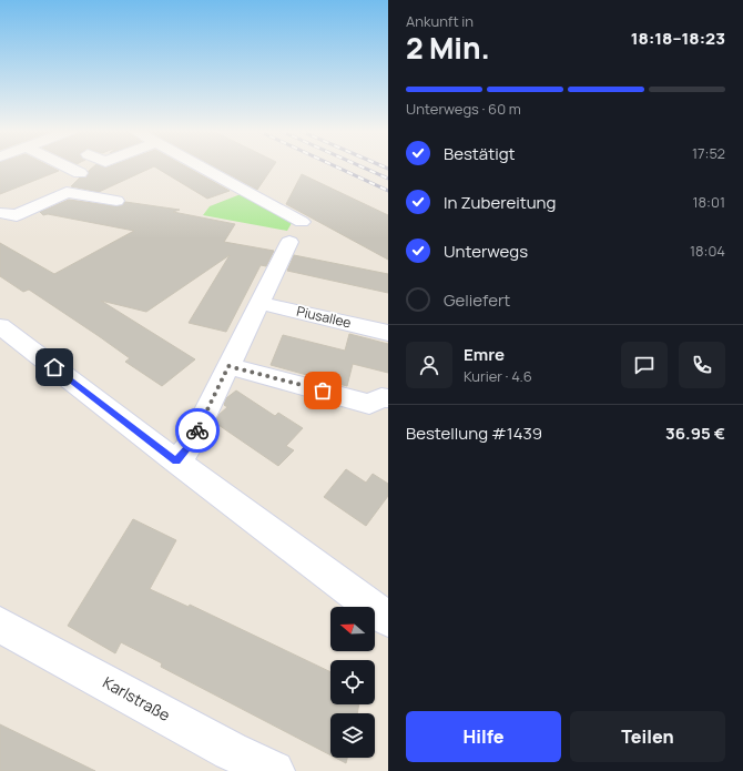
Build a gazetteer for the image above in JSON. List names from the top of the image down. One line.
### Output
{"streets":{"street":["Piusallee","Karlstraße"]},"north":"left","page":{"heading":["2 Min.","Ankunft in","18:18–18:23"],"panel":["Emre","Kurier · 4.6","Bestellung #1439","36.95 €"],"bar":"Unterwegs · 60 m","list":[["Bestätigt","17:52"],["In Zubereitung","18:01"],["Unterwegs","18:04"],"Geliefert"],"buttons":["Hilfe","Teilen"]}}
